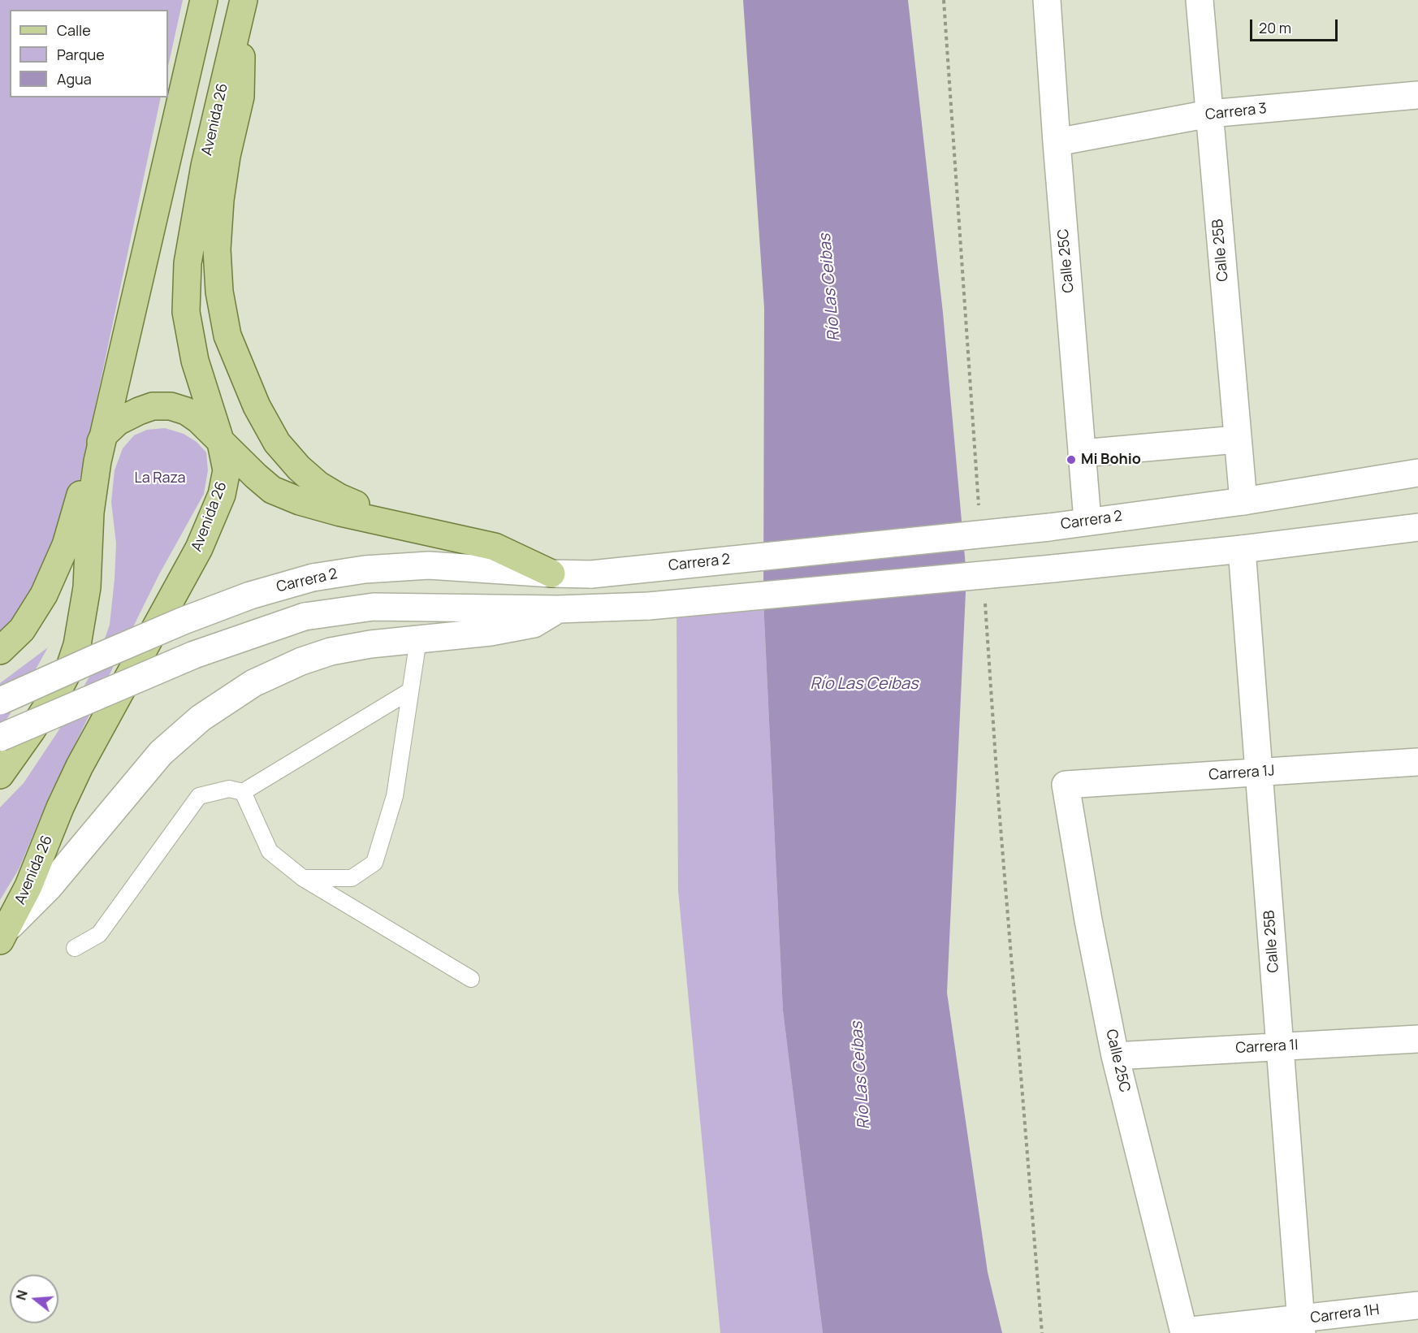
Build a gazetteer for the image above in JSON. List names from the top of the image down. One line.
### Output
{"streets":{"main road":["Avenida 26"],"street":["Carrera 3","Calle 25B","Calle 25C","Carrera 2","Carrera 1J","Carrera 1I","Carrera 1H"]},"crossings":[["Carrera 3","Calle 25B"],["Carrera 3","Calle 25C"],["Calle 25B","Carrera 2"],["Calle 25B","Carrera 1J"],["Calle 25B","Carrera 1I"],["Calle 25B","Carrera 1H"],["Calle 25C","Carrera 2"],["Calle 25C","Carrera 1J"],["Calle 25C","Carrera 1I"],["Calle 25C","Carrera 1H"]],"water":["Río Las Ceibas"],"parks":["La Raza"],"places":["Mi Bohio"],"legend":["Calle","Parque","Agua"],"scale_bar":"20 m","north":"left"}
